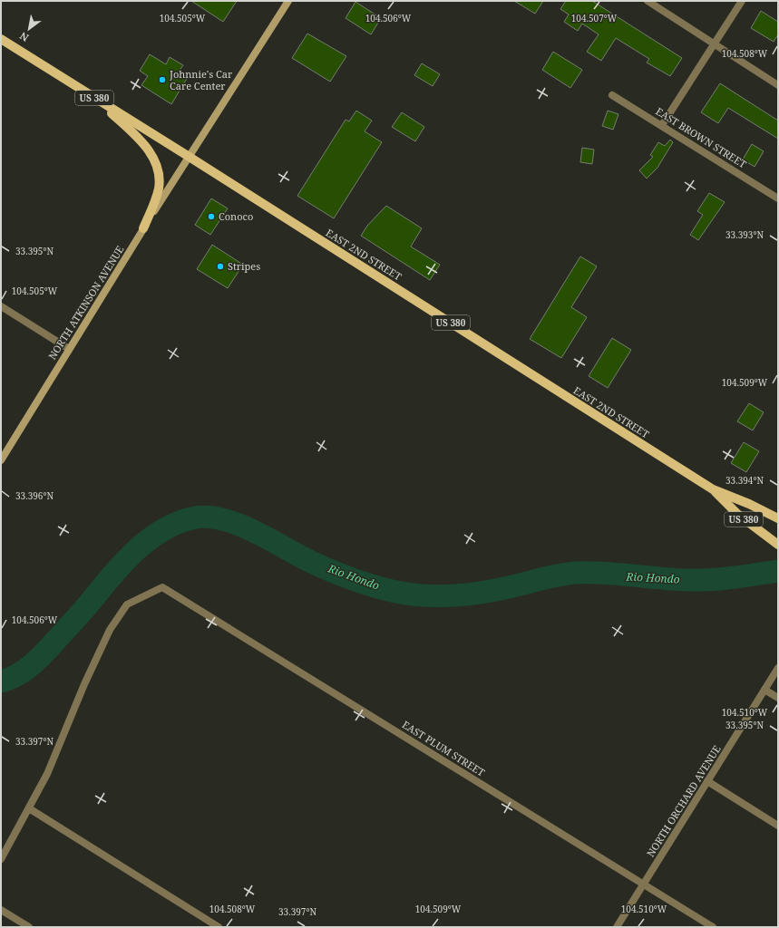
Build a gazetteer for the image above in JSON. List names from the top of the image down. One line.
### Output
{"streets":{"main road":["US 380","EAST 2ND STREET","NORTH ATKINSON AVENUE"],"street":["EAST BROWN STREET","EAST PLUM STREET","NORTH ORCHARD AVENUE"]},"crossings":[["EAST 2ND STREET","NORTH ATKINSON AVENUE"],["EAST PLUM STREET","NORTH ORCHARD AVENUE"]],"water":["Rio Hondo"],"places":["Johnnie's Car Care Center","Conoco","Stripes"],"north":"bottom left","coordinates":["104.505°W","104.506°W","104.507°W","104.508°W","33.393°N","33.395°N","104.509°W","33.394°N","33.396°N","104.510°W","33.397°N"]}
